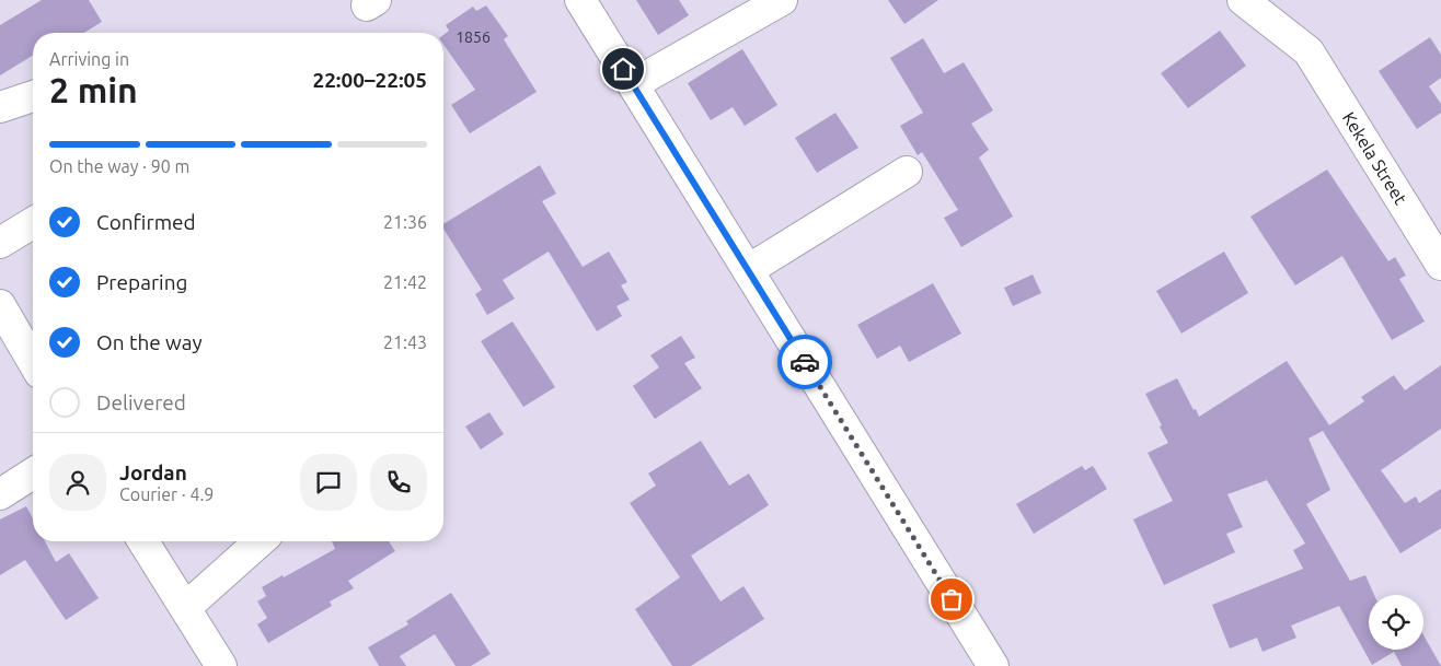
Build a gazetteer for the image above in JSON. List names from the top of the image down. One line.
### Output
{"streets":{"street":["Kekela Street"]},"house_numbers":["1856"],"page":{"heading":["2 min","Arriving in","22:00–22:05"],"panel":["Jordan","Courier · 4.9"],"bar":"On the way · 90 m","list":[["Confirmed","21:36"],["Preparing","21:42"],["On the way","21:43"],"Delivered"]}}
